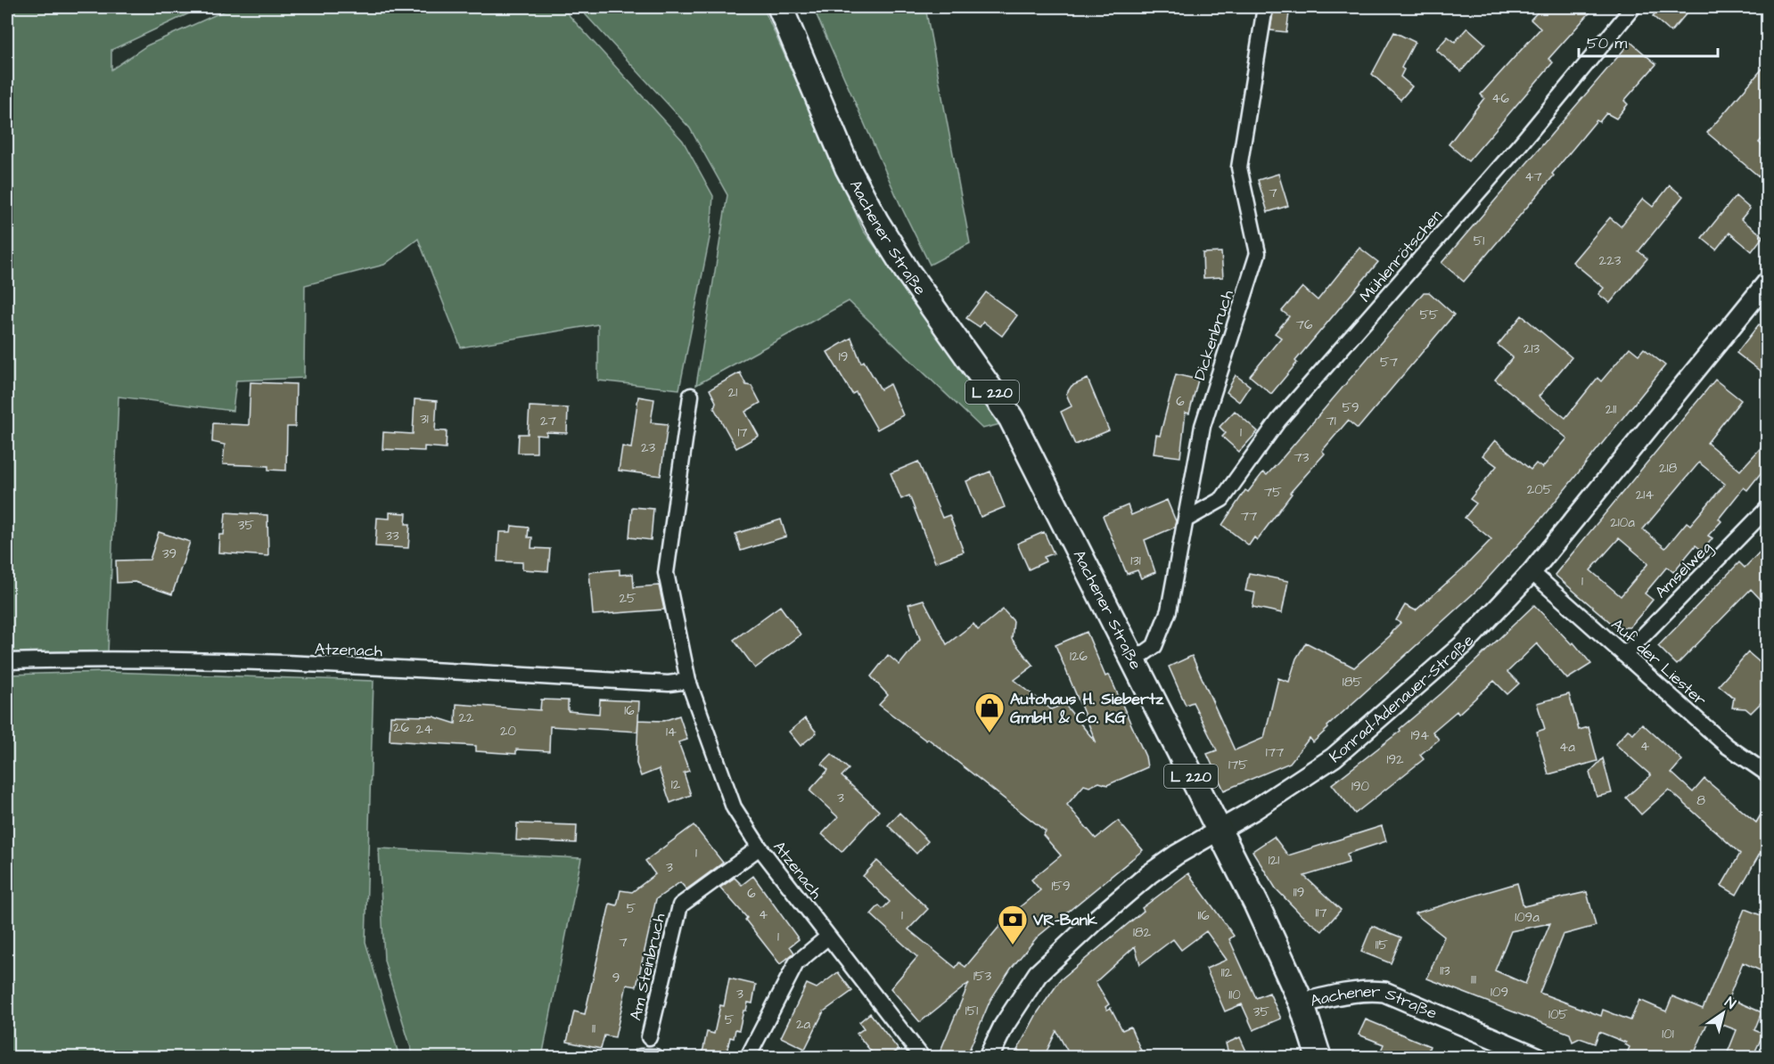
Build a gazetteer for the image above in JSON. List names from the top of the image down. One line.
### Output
{"streets":{"main road":["Aachener Straße","L 220"],"street":["Mühlenrötschen","Dickenbruch","Amselweg","Atzenach","Auf der Liester","Konrad-Adenauer-Straße","Am Steinbruch"]},"crossings":[["Aachener Straße","Dickenbruch"],["Aachener Straße","L 220"],["Aachener Straße","Konrad-Adenauer-Straße"],["Mühlenrötschen","Dickenbruch"],["Amselweg","Auf der Liester"],["Atzenach","Am Steinbruch"],["Auf der Liester","Konrad-Adenauer-Straße"]],"places":{"shop":["Autohaus H. Siebertz GmbH & Co. KG"],"bank":["VR-Bank"]},"house_numbers":["46","47","7","51","223","55","76","213","19","57","21","6","59","211","31","27","71","17","1","23","73","218","205","75","214","77","210a","35","33","39","131","1","25","126","185","16","22","26","24","20","14","194","4","4a","177","192","175","12","190","3","8","1","121","3","159","119","6","5","117","4","1","116","109a","182","1","7","115","113","112","153","9","111","109","3","110","151","35","105","5","2a","11","101"],"scale_bar":"50 m","north":"top right"}
